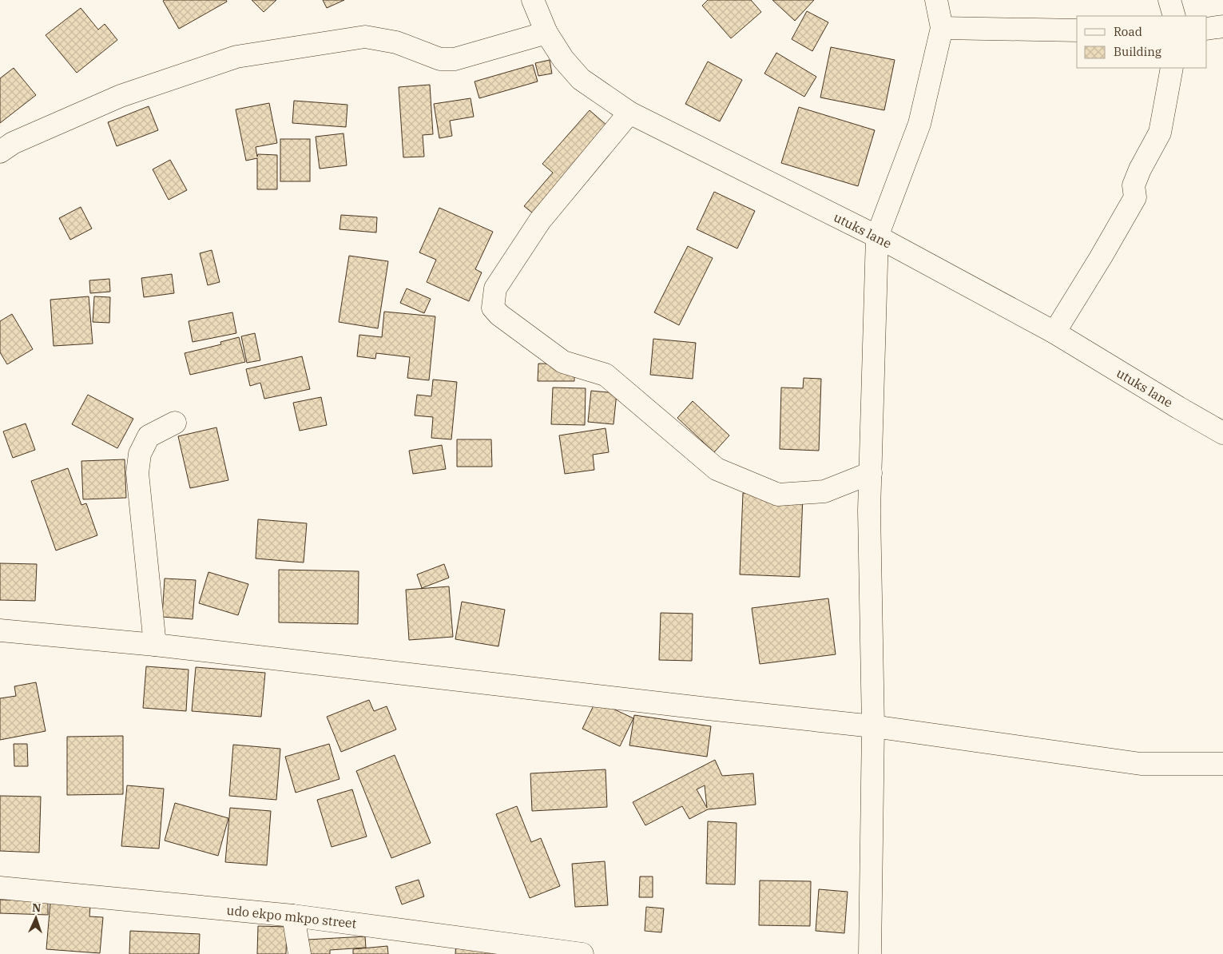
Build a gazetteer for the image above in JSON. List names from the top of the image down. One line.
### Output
{"streets":{"street":["utuks lane","udo ekpo mkpo street"]},"legend":["Road","Building"],"north":"top"}
